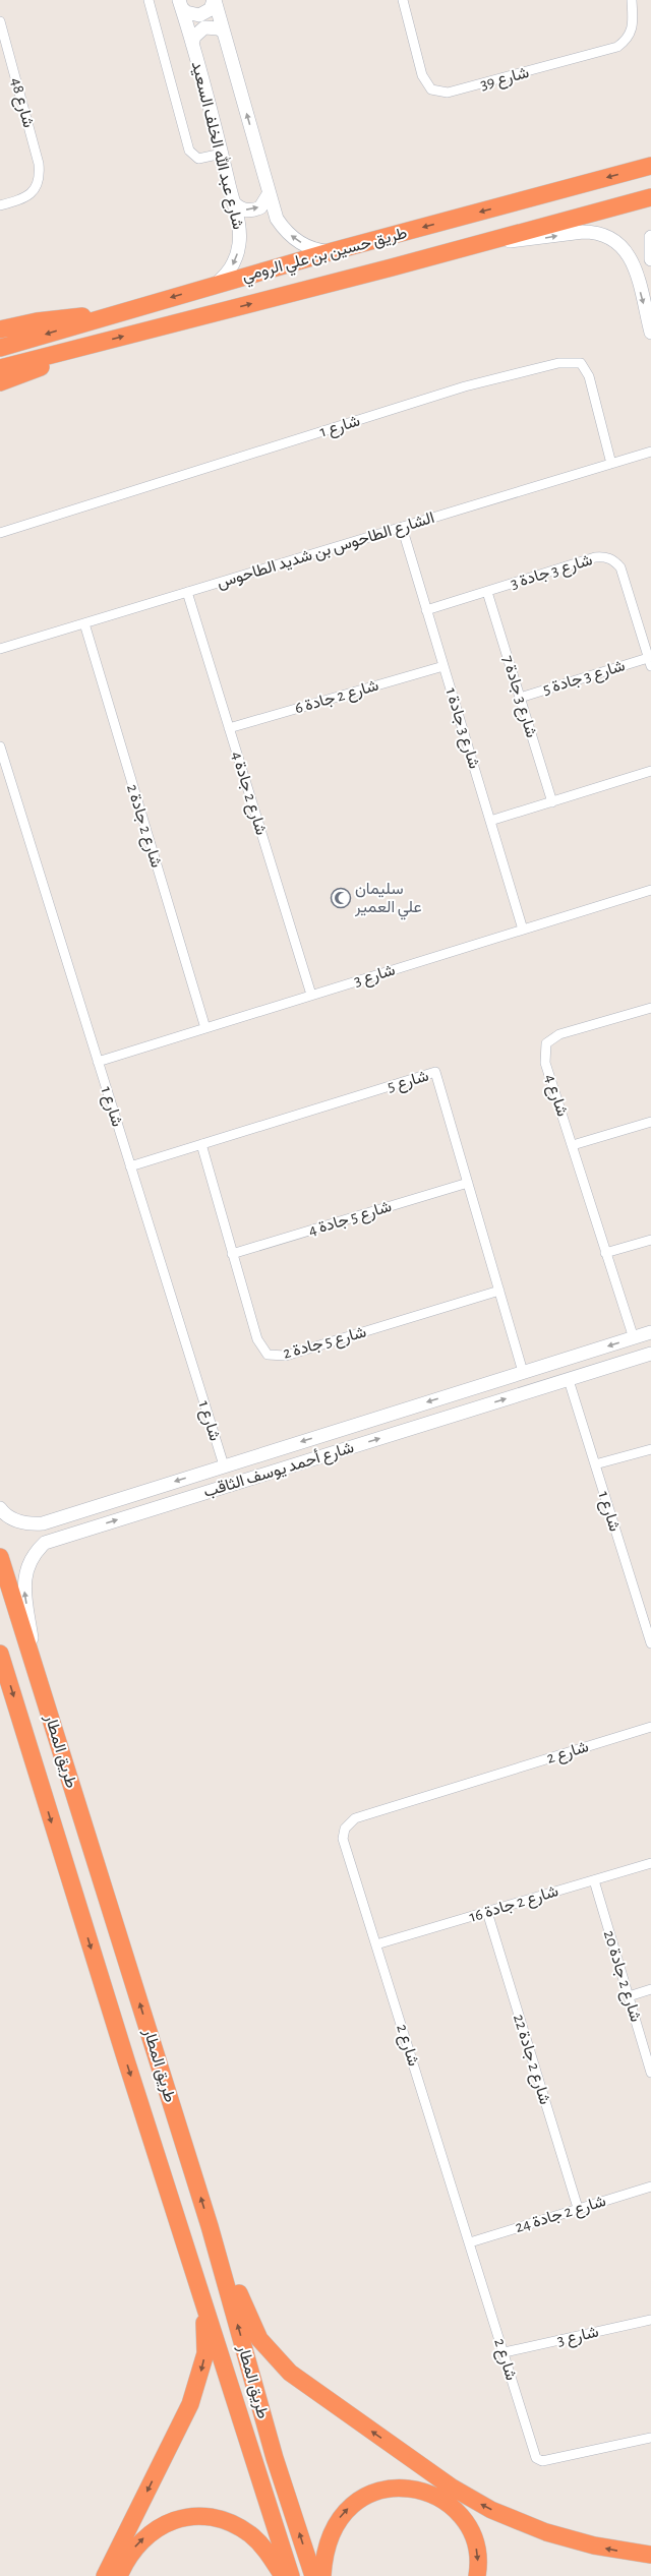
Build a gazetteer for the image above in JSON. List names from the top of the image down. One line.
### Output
{"streets":{"highway":["طريق حسين بن علي الرومي","طريق المطار"],"street":["شارع 39","شارع 48","شارع عبد الله الخلف السعيد","شارع 1","الشارع الطاحوس بن شديد الطاحوس","شارع 3 جادة 3","شارع 3 جادة 5","شارع 2 جادة 6","شارع 3 جادة 7","شارع 3 جادة 1","شارع 2 جادة 4","شارع 2 جادة 2","شارع 3","شارع 5","شارع 4","شارع 5 جادة 4","شارع 5 جادة 2","شارع أحمد يوسف الثاقب","شارع 2","شارع 2 جادة 16","شارع 2 جادة 20","شارع 2 جادة 22","شارع 2 جادة 24"]},"crossings":[["شارع عبد الله الخلف السعيد","طريق حسين بن علي الرومي"],["شارع 1","الشارع الطاحوس بن شديد الطاحوس"],["شارع 1","شارع 3"],["شارع 1","شارع 5"],["شارع 1","شارع أحمد يوسف الثاقب"],["الشارع الطاحوس بن شديد الطاحوس","شارع 3 جادة 1"],["الشارع الطاحوس بن شديد الطاحوس","شارع 2 جادة 4"],["الشارع الطاحوس بن شديد الطاحوس","شارع 2 جادة 2"],["شارع 3 جادة 3","شارع 3 جادة 5"],["شارع 3 جادة 3","شارع 3 جادة 7"],["شارع 3 جادة 3","شارع 3 جادة 1"],["شارع 3 جادة 5","شارع 3 جادة 7"],["شارع 2 جادة 6","شارع 3 جادة 1"],["شارع 2 جادة 6","شارع 2 جادة 4"],["شارع 3 جادة 1","شارع 3"],["شارع 2 جادة 4","شارع 3"],["شارع 2 جادة 2","شارع 3"],["شارع 3","شارع 2"],["شارع 5","شارع 5 جادة 4"],["شارع 5","شارع 5 جادة 2"],["شارع 5","شارع أحمد يوسف الثاقب"],["شارع 4","شارع أحمد يوسف الثاقب"],["شارع 5 جادة 4","شارع 5 جادة 2"],["شارع أحمد يوسف الثاقب","طريق المطار"],["شارع 2","شارع 2 جادة 16"],["شارع 2","شارع 2 جادة 24"],["شارع 2 جادة 16","شارع 2 جادة 20"],["شارع 2 جادة 16","شارع 2 جادة 22"],["شارع 2 جادة 22","شارع 2 جادة 24"]],"places":{"mosque":["سليمان علي العمير"]}}
